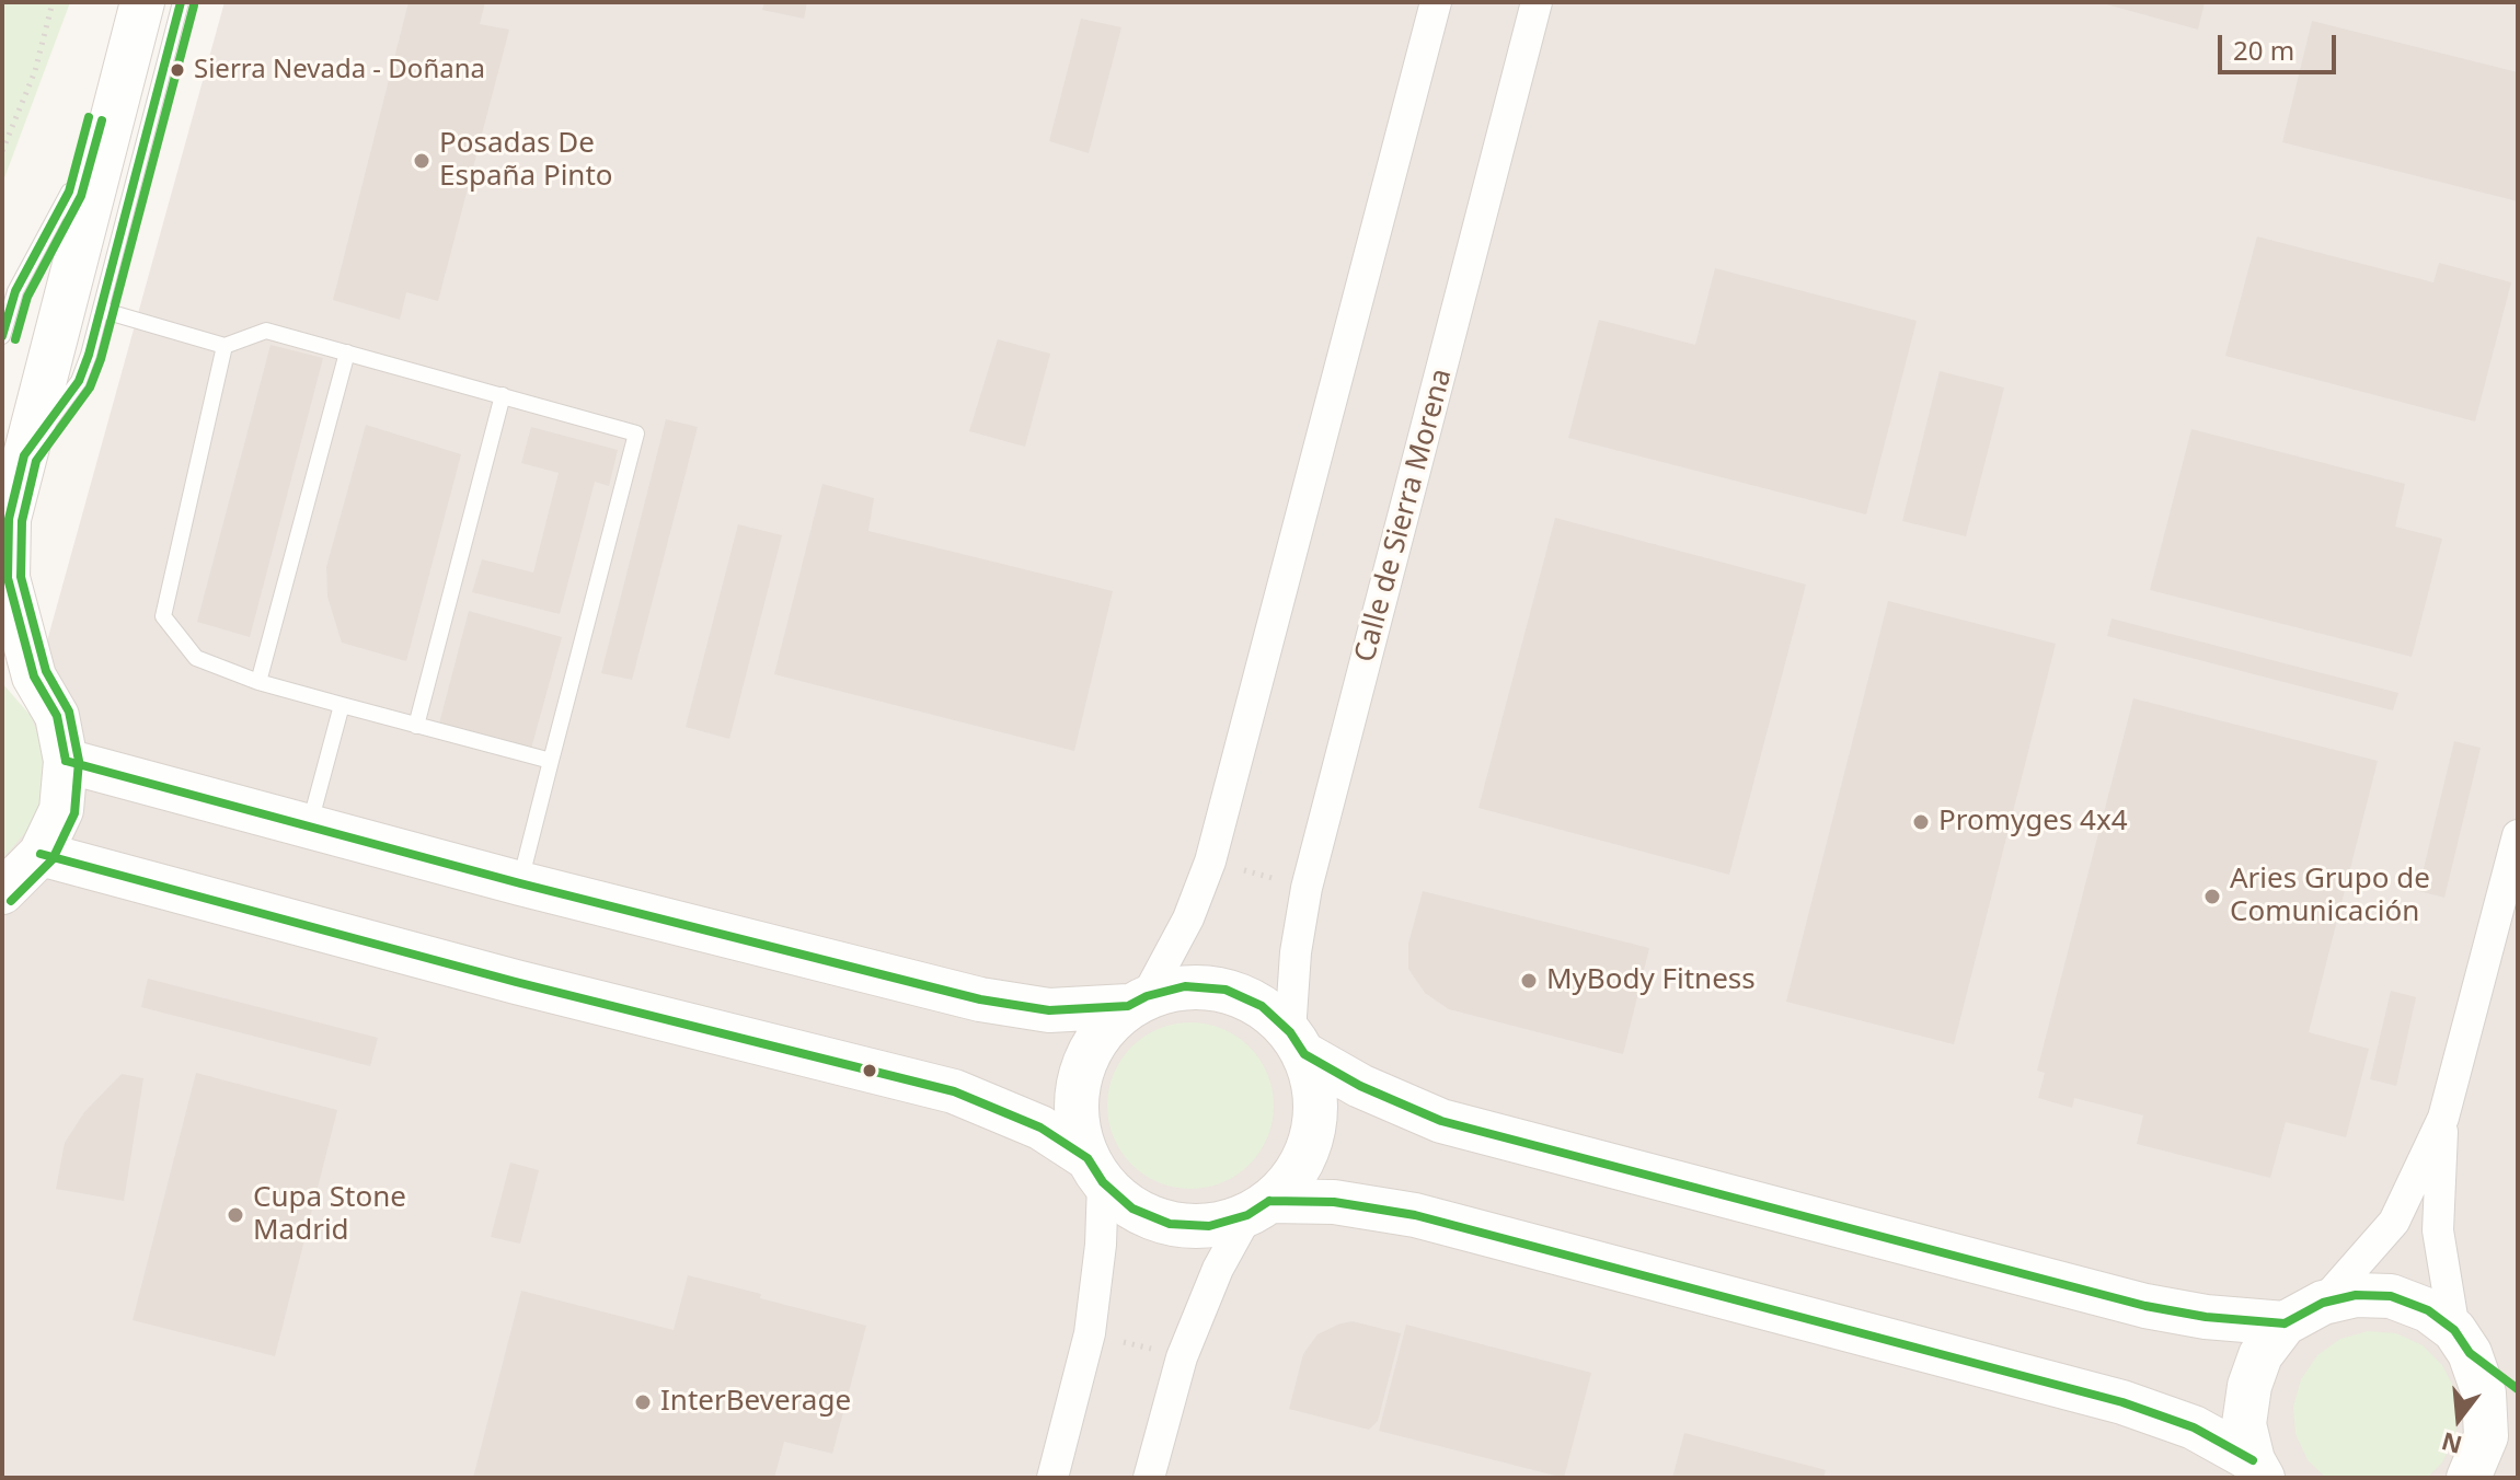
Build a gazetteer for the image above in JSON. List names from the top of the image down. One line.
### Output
{"streets":{"street":["Calle de Sierra Morena"]},"places":["Sierra Nevada - Doñana","Posadas De España Pinto","Promyges 4x4","Aries Grupo de Comunicación","MyBody Fitness","Cupa Stone Madrid","InterBeverage"],"scale_bar":"20 m","north":"bottom"}
